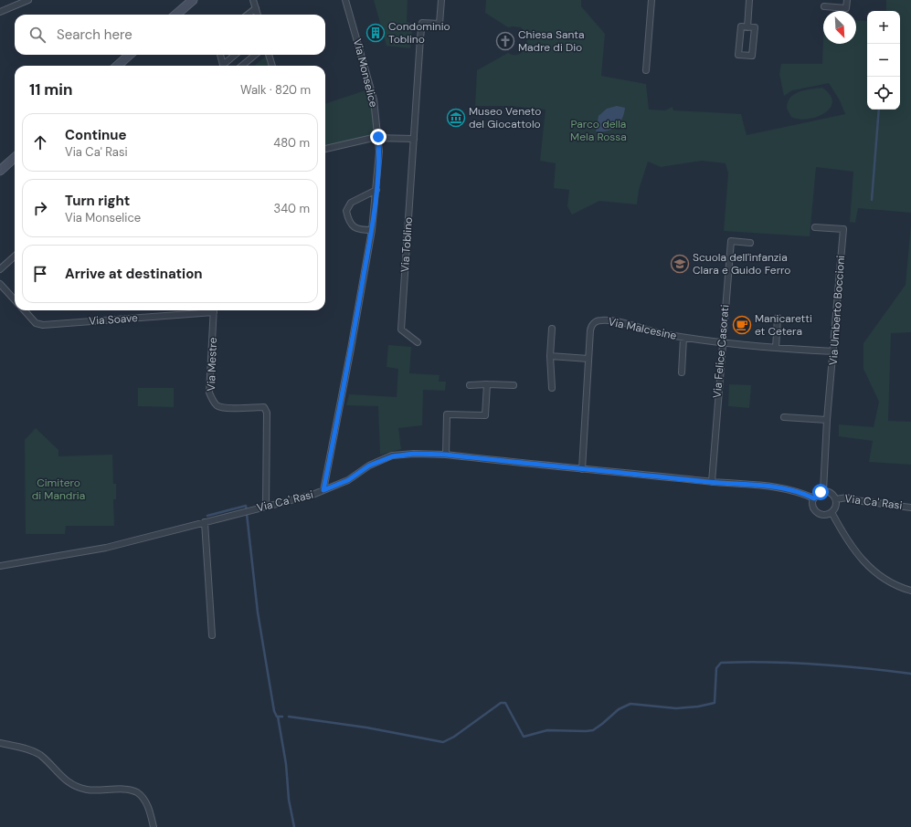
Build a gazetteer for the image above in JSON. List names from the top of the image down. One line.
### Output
{"streets":{"street":["Via Monselice","Via Toblino","Via Umberto Boccioni","Via Soave","Via Malcesine","Via Felice Casorati","Via Mestre","Via Ca' Rasi"]},"crossings":[["Via Monselice","Via Ca' Rasi"],["Via Umberto Boccioni","Via Malcesine"],["Via Umberto Boccioni","Via Ca' Rasi"],["Via Malcesine","Via Felice Casorati"],["Via Malcesine","Via Ca' Rasi"],["Via Felice Casorati","Via Ca' Rasi"],["Via Mestre","Via Ca' Rasi"]],"parks":["Parco della Mela Rossa","Cimitero di Mandria"],"places":{"building":["Condominio Toblino"],"church":["Chiesa Santa Madre di Dio"],"museum":["Museo Veneto del Giocattolo"],"school or university":["Scuola dell'infanzia Clara e Guido Ferro"],"cafe":["Manicaretti et Cetera"]},"north":"bottom right","page":{"map_buttons":["+","−"],"search":"Search here","heading":["11 min","Walk · 820 m"],"list":[["Continue","Via Ca' Rasi","480 m"],["Turn right","Via Monselice","340 m"],"Arrive at destination"]}}
